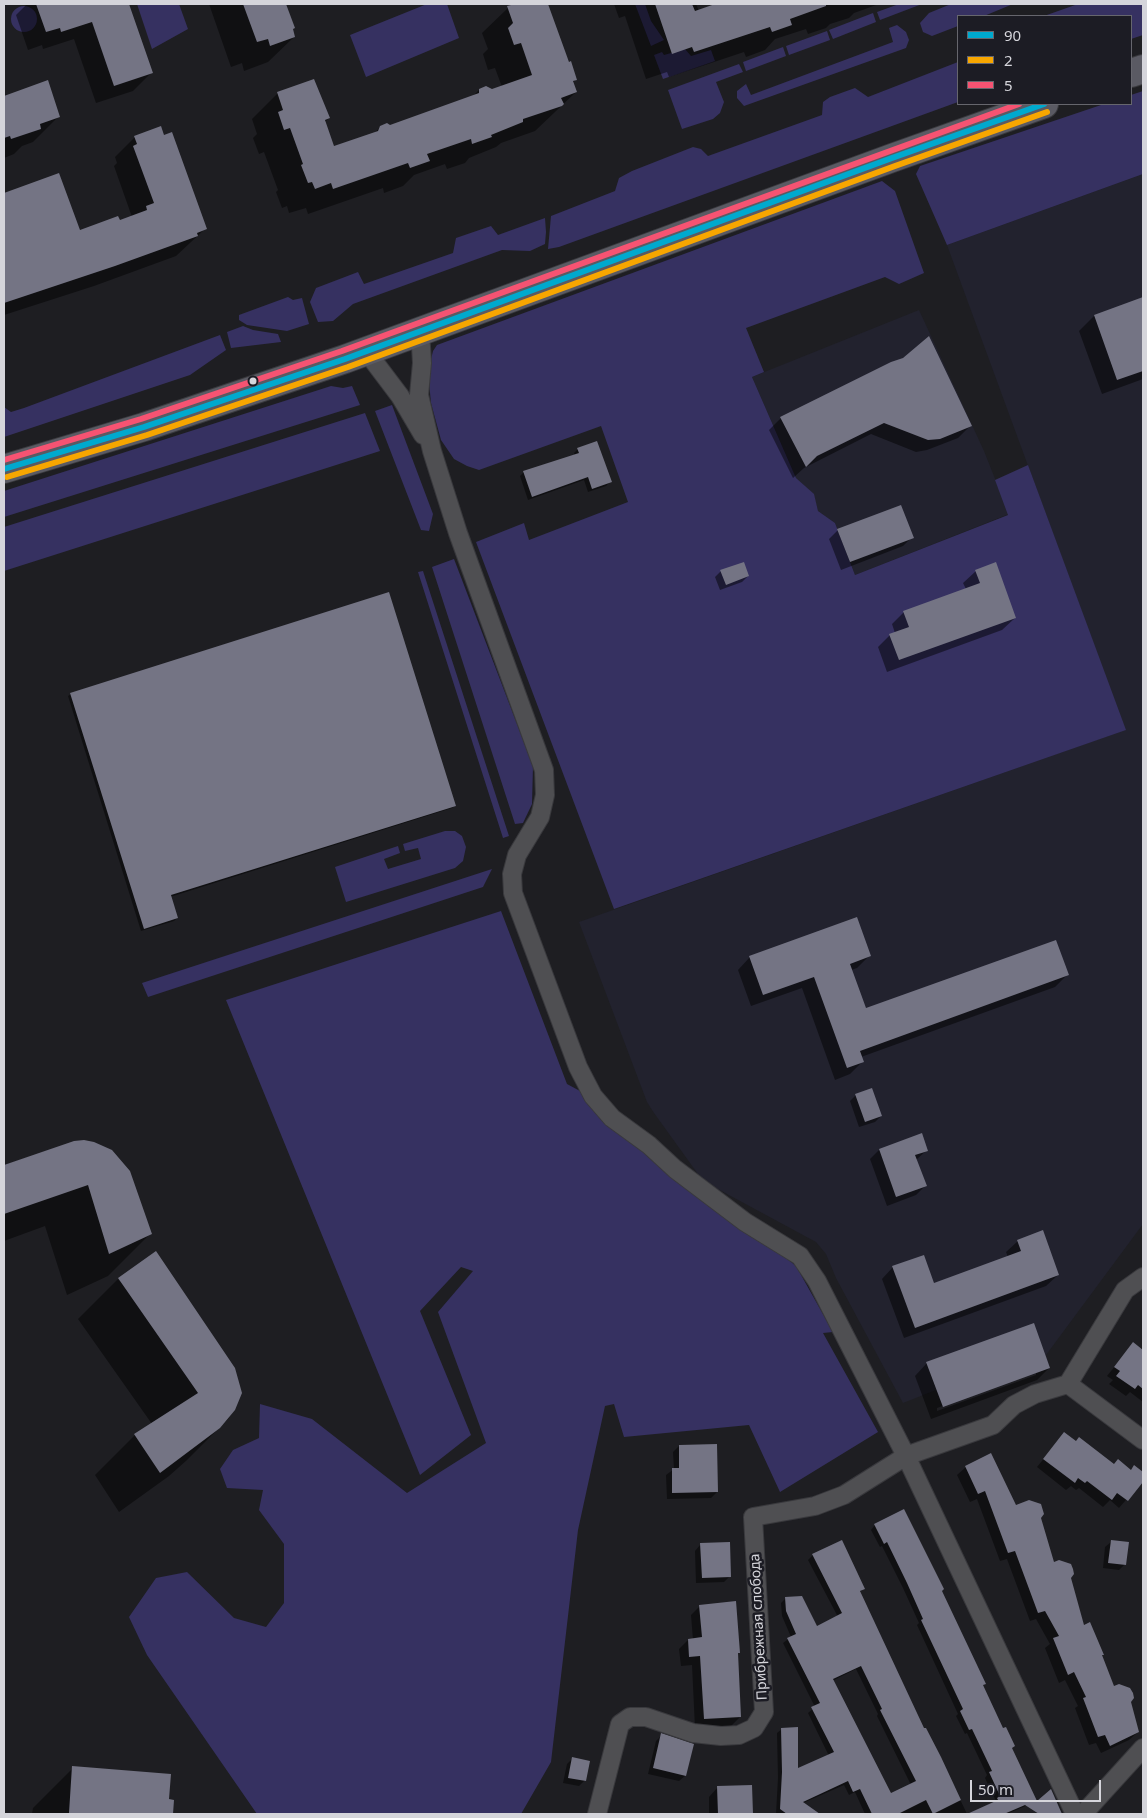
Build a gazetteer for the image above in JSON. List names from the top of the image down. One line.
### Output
{"streets":{"street":["Прибрежная слобода"]},"lines":["transit line 90","transit line 5","transit line 2"],"legend":["90","2","5"],"scale_bar":"50 m"}
